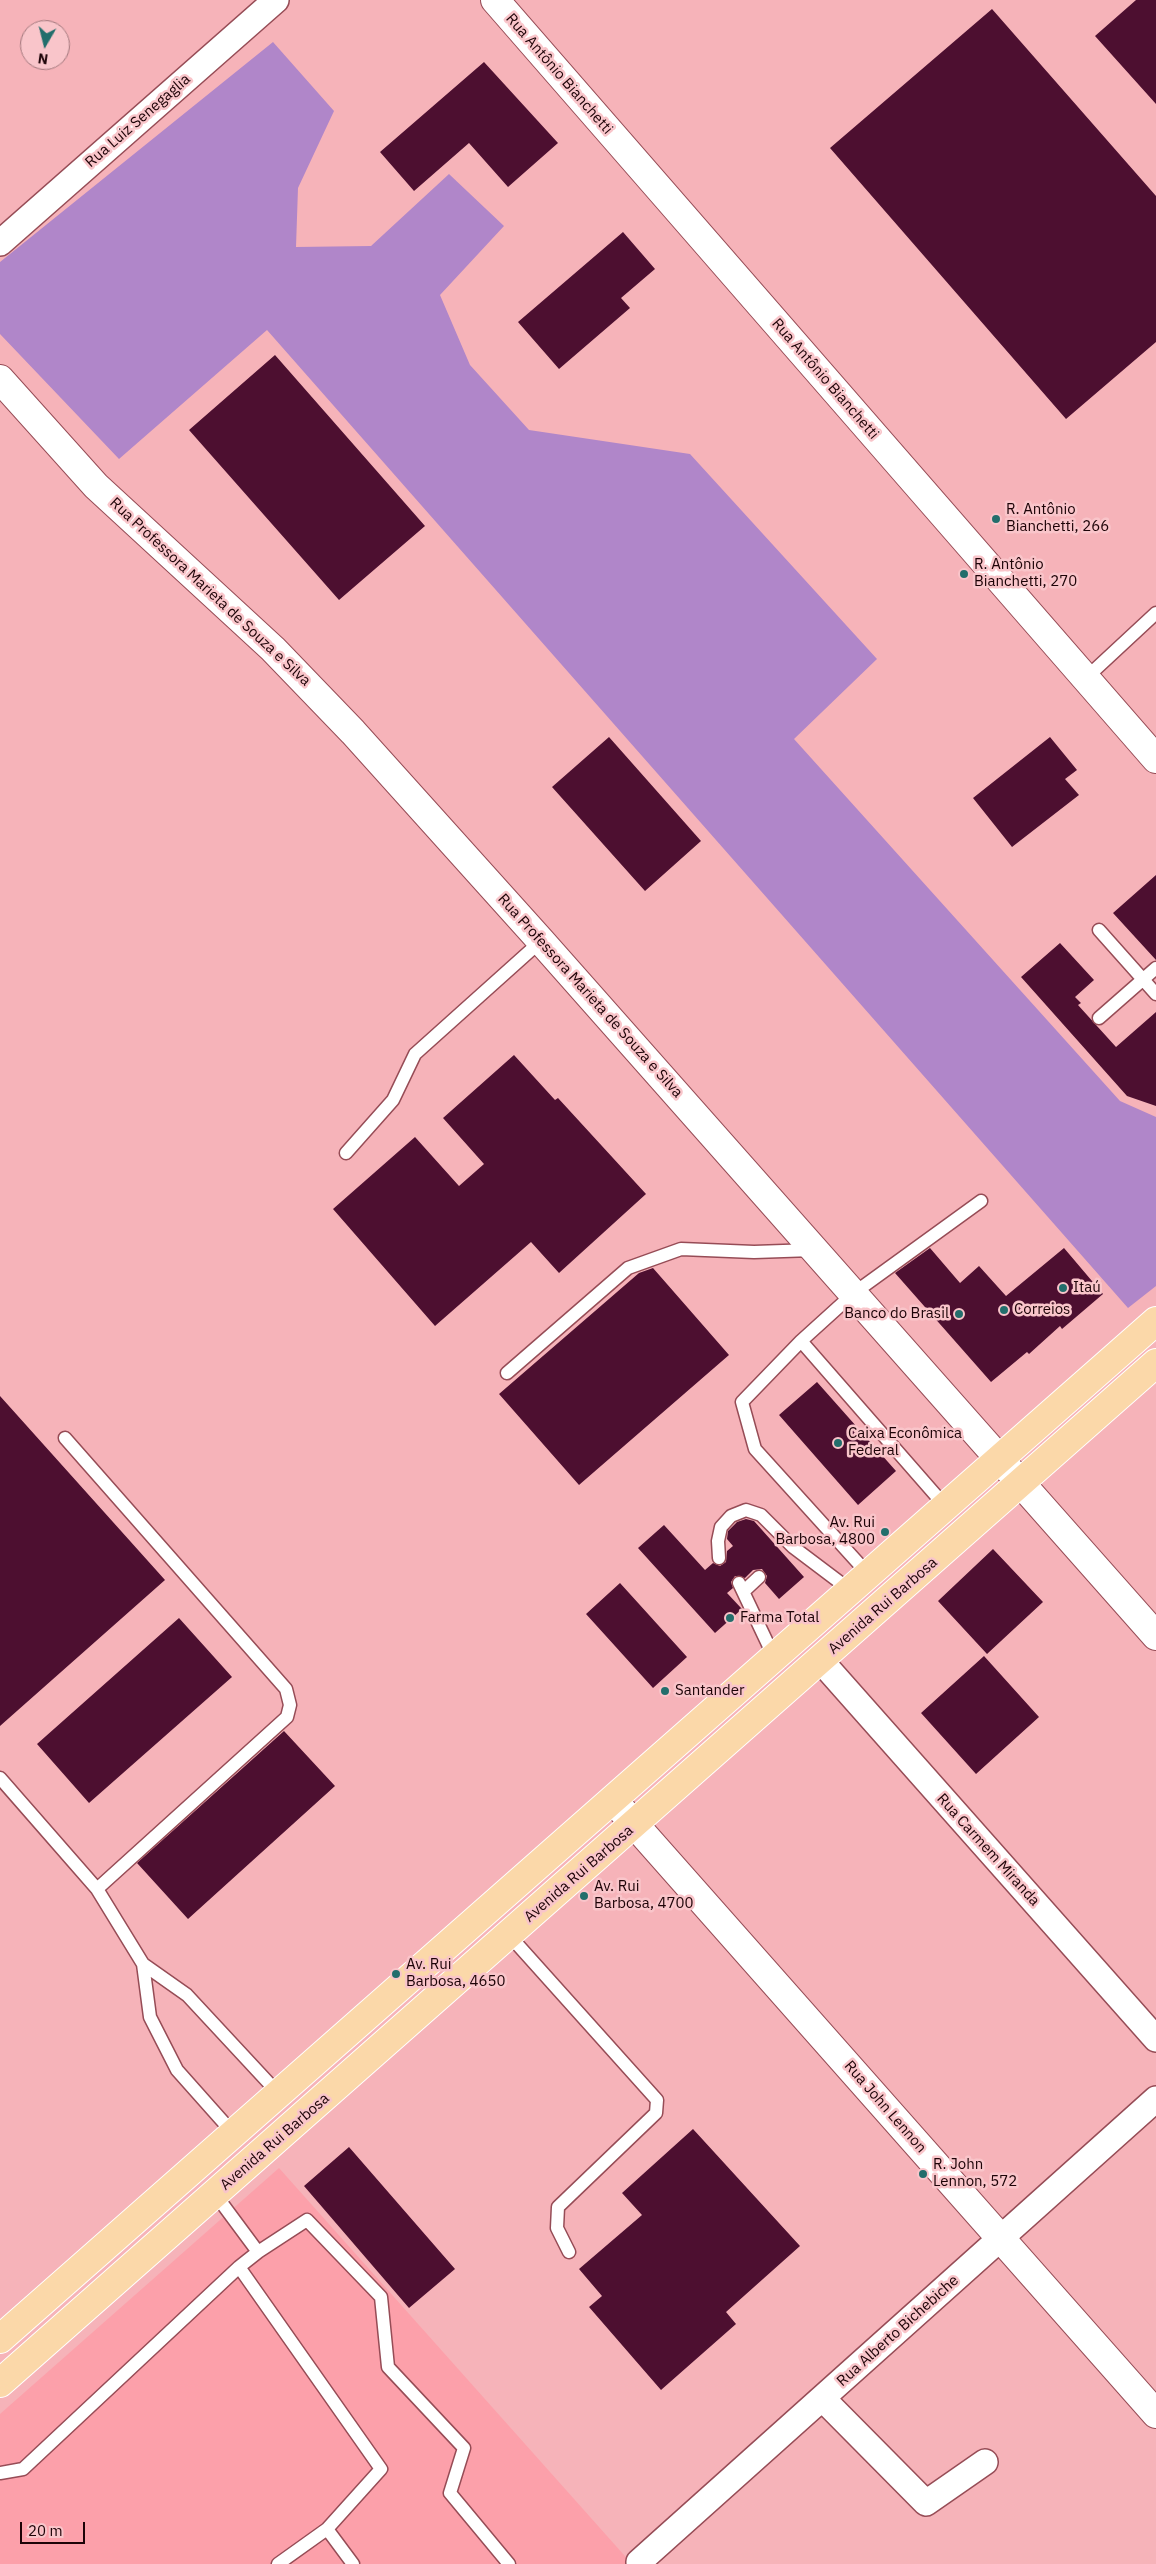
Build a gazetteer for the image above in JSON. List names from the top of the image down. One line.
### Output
{"streets":{"main road":["Avenida Rui Barbosa"],"street":["Rua Antônio Bianchetti","Rua Luiz Senegaglia","Rua Professora Marieta de Souza e Silva","Rua Carmem Miranda","Rua John Lennon","Rua Alberto Bichebiche"]},"crossings":[["Rua Professora Marieta de Souza e Silva","Avenida Rui Barbosa"],["Avenida Rui Barbosa","Rua Carmem Miranda"],["Avenida Rui Barbosa","Rua John Lennon"],["Rua John Lennon","Rua Alberto Bichebiche"]],"places":["R. Antônio Bianchetti, 266","R. Antônio Bianchetti, 270","Itaú","Correios","Banco do Brasil","Caixa Econômica Federal","Av. Rui Barbosa, 4800","Farma Total","Santander","Av. Rui Barbosa, 4700","Av. Rui Barbosa, 4650","R. John Lennon, 572"],"scale_bar":"20 m","north":"bottom"}
